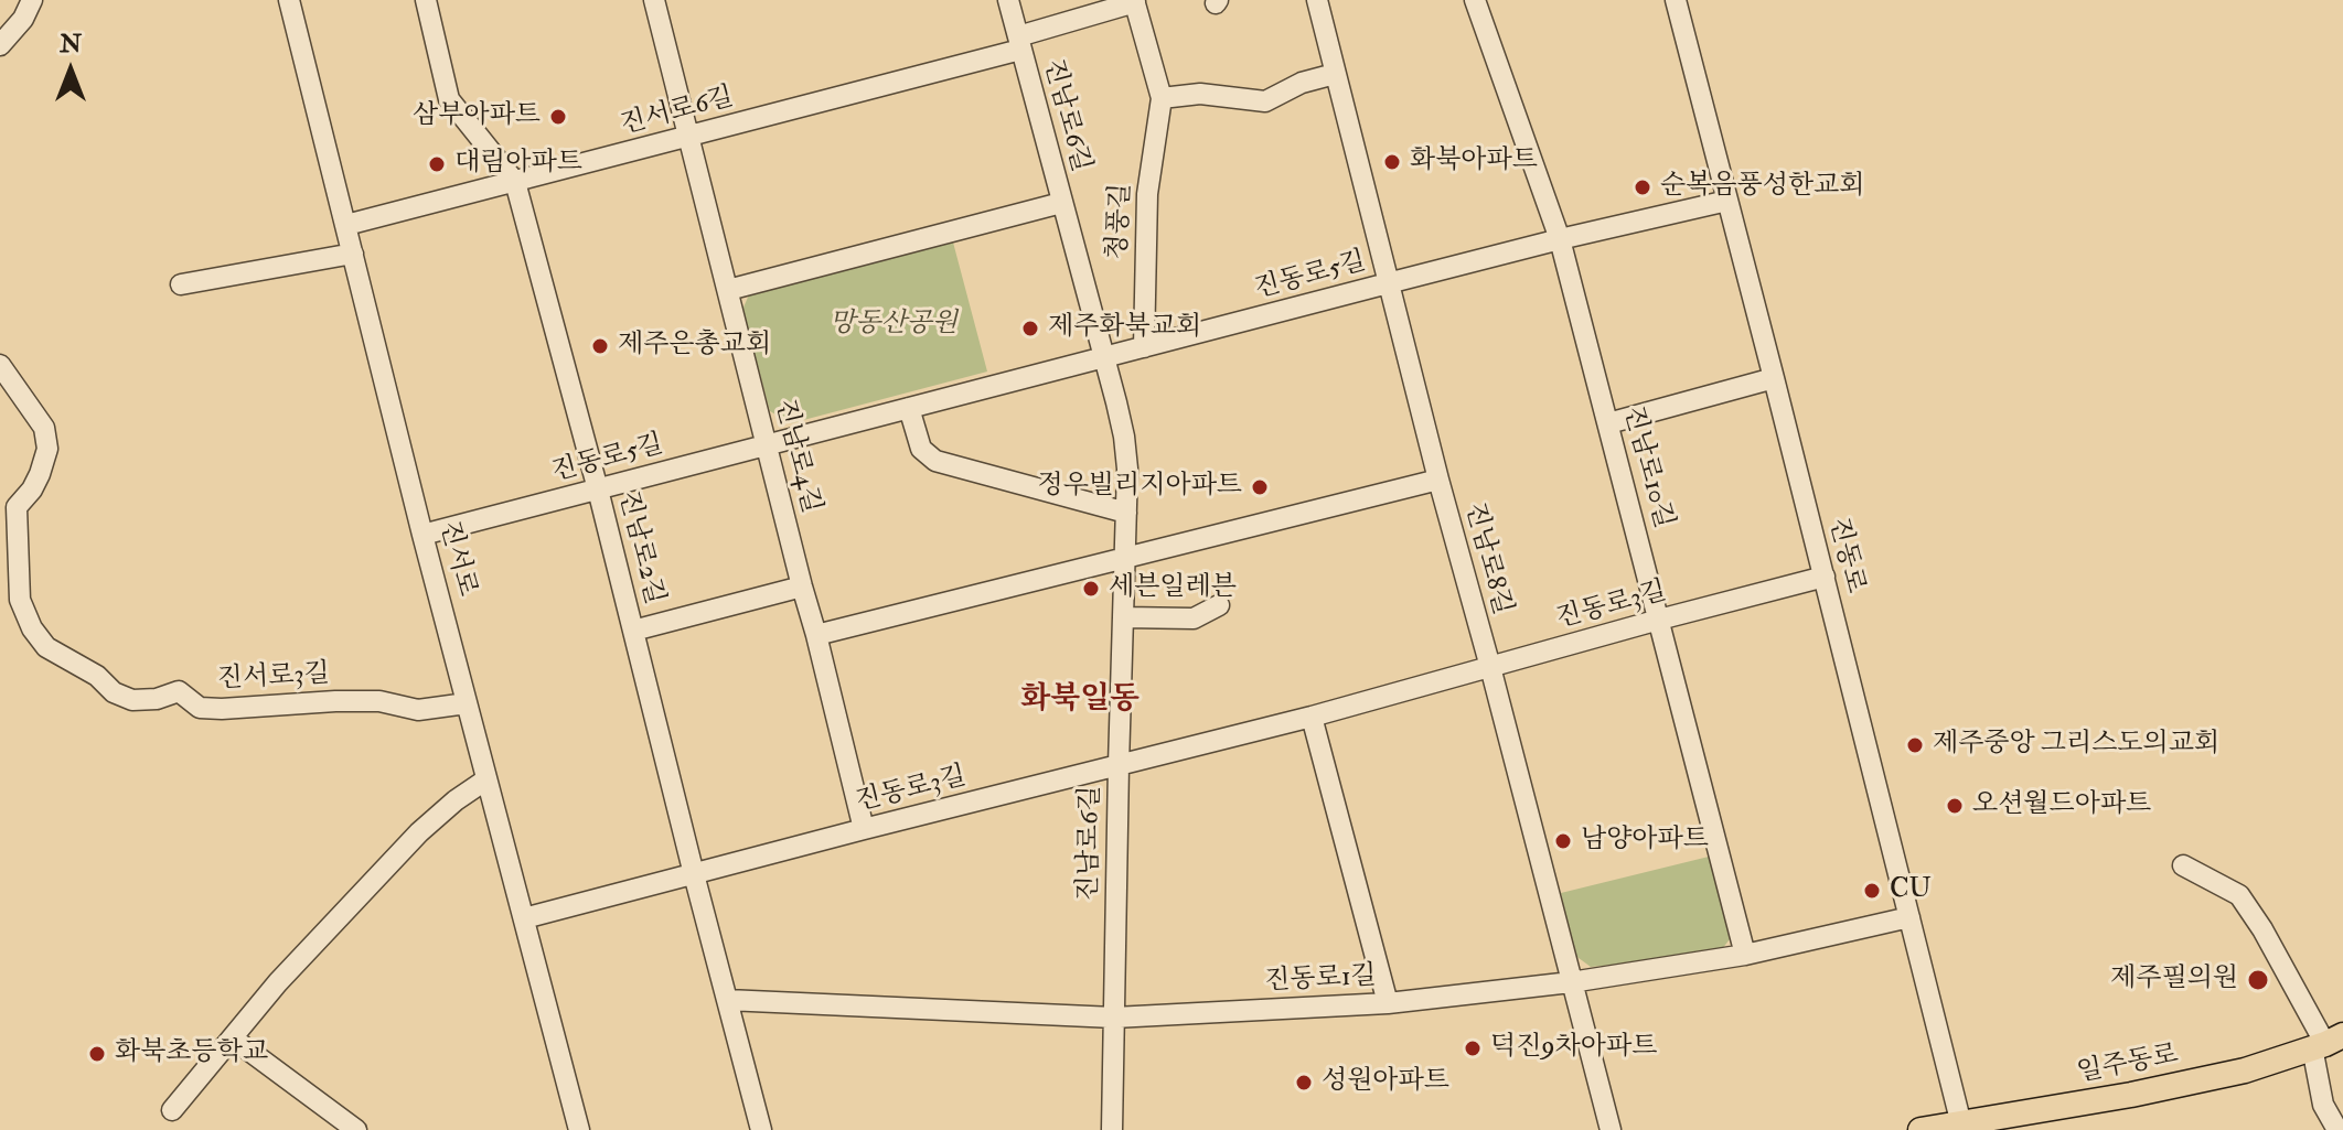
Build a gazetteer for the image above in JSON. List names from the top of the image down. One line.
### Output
{"streets":{"main road":["일주동로"],"street":["진서로6길","진남로6길","청풍길","진동로5길","진남로4길","진남로10길","진남로2길","진동로","진서로","진남로8길","진동로3길","진서로3길","진동로1길"]},"crossings":[["진서로6길","진남로6길"],["진서로6길","청풍길"],["진서로6길","진남로4길"],["진서로6길","진남로2길"],["진서로6길","진서로"],["진남로6길","진동로5길"],["진남로6길","진동로3길"],["진남로6길","진동로1길"],["청풍길","진동로5길"],["진동로5길","진남로4길"],["진동로5길","진남로10길"],["진동로5길","진남로2길"],["진동로5길","진동로"],["진동로5길","진서로"],["진동로5길","진남로8길"],["진남로4길","진동로3길"],["진남로10길","진동로3길"],["진남로10길","진동로1길"],["진남로2길","진동로3길"],["진남로2길","진동로1길"],["진동로","진동로3길"],["진동로","진동로1길"],["진동로","일주동로"],["진서로","진동로3길"],["진서로","진서로3길"],["진남로8길","진동로3길"],["진남로8길","진동로1길"]],"districts":["화북일동"],"parks":["망동산공원"],"places":["삼부아파트","화북아파트","대림아파트","순복음풍성한교회","제주화북교회","제주은총교회","정우빌리지아파트","세븐일레븐","제주중앙 그리스도의교회","오션월드아파트","남양아파트","CU","제주필의원","덕진9차아파트","화북초등학교","성원아파트"],"north":"top"}
